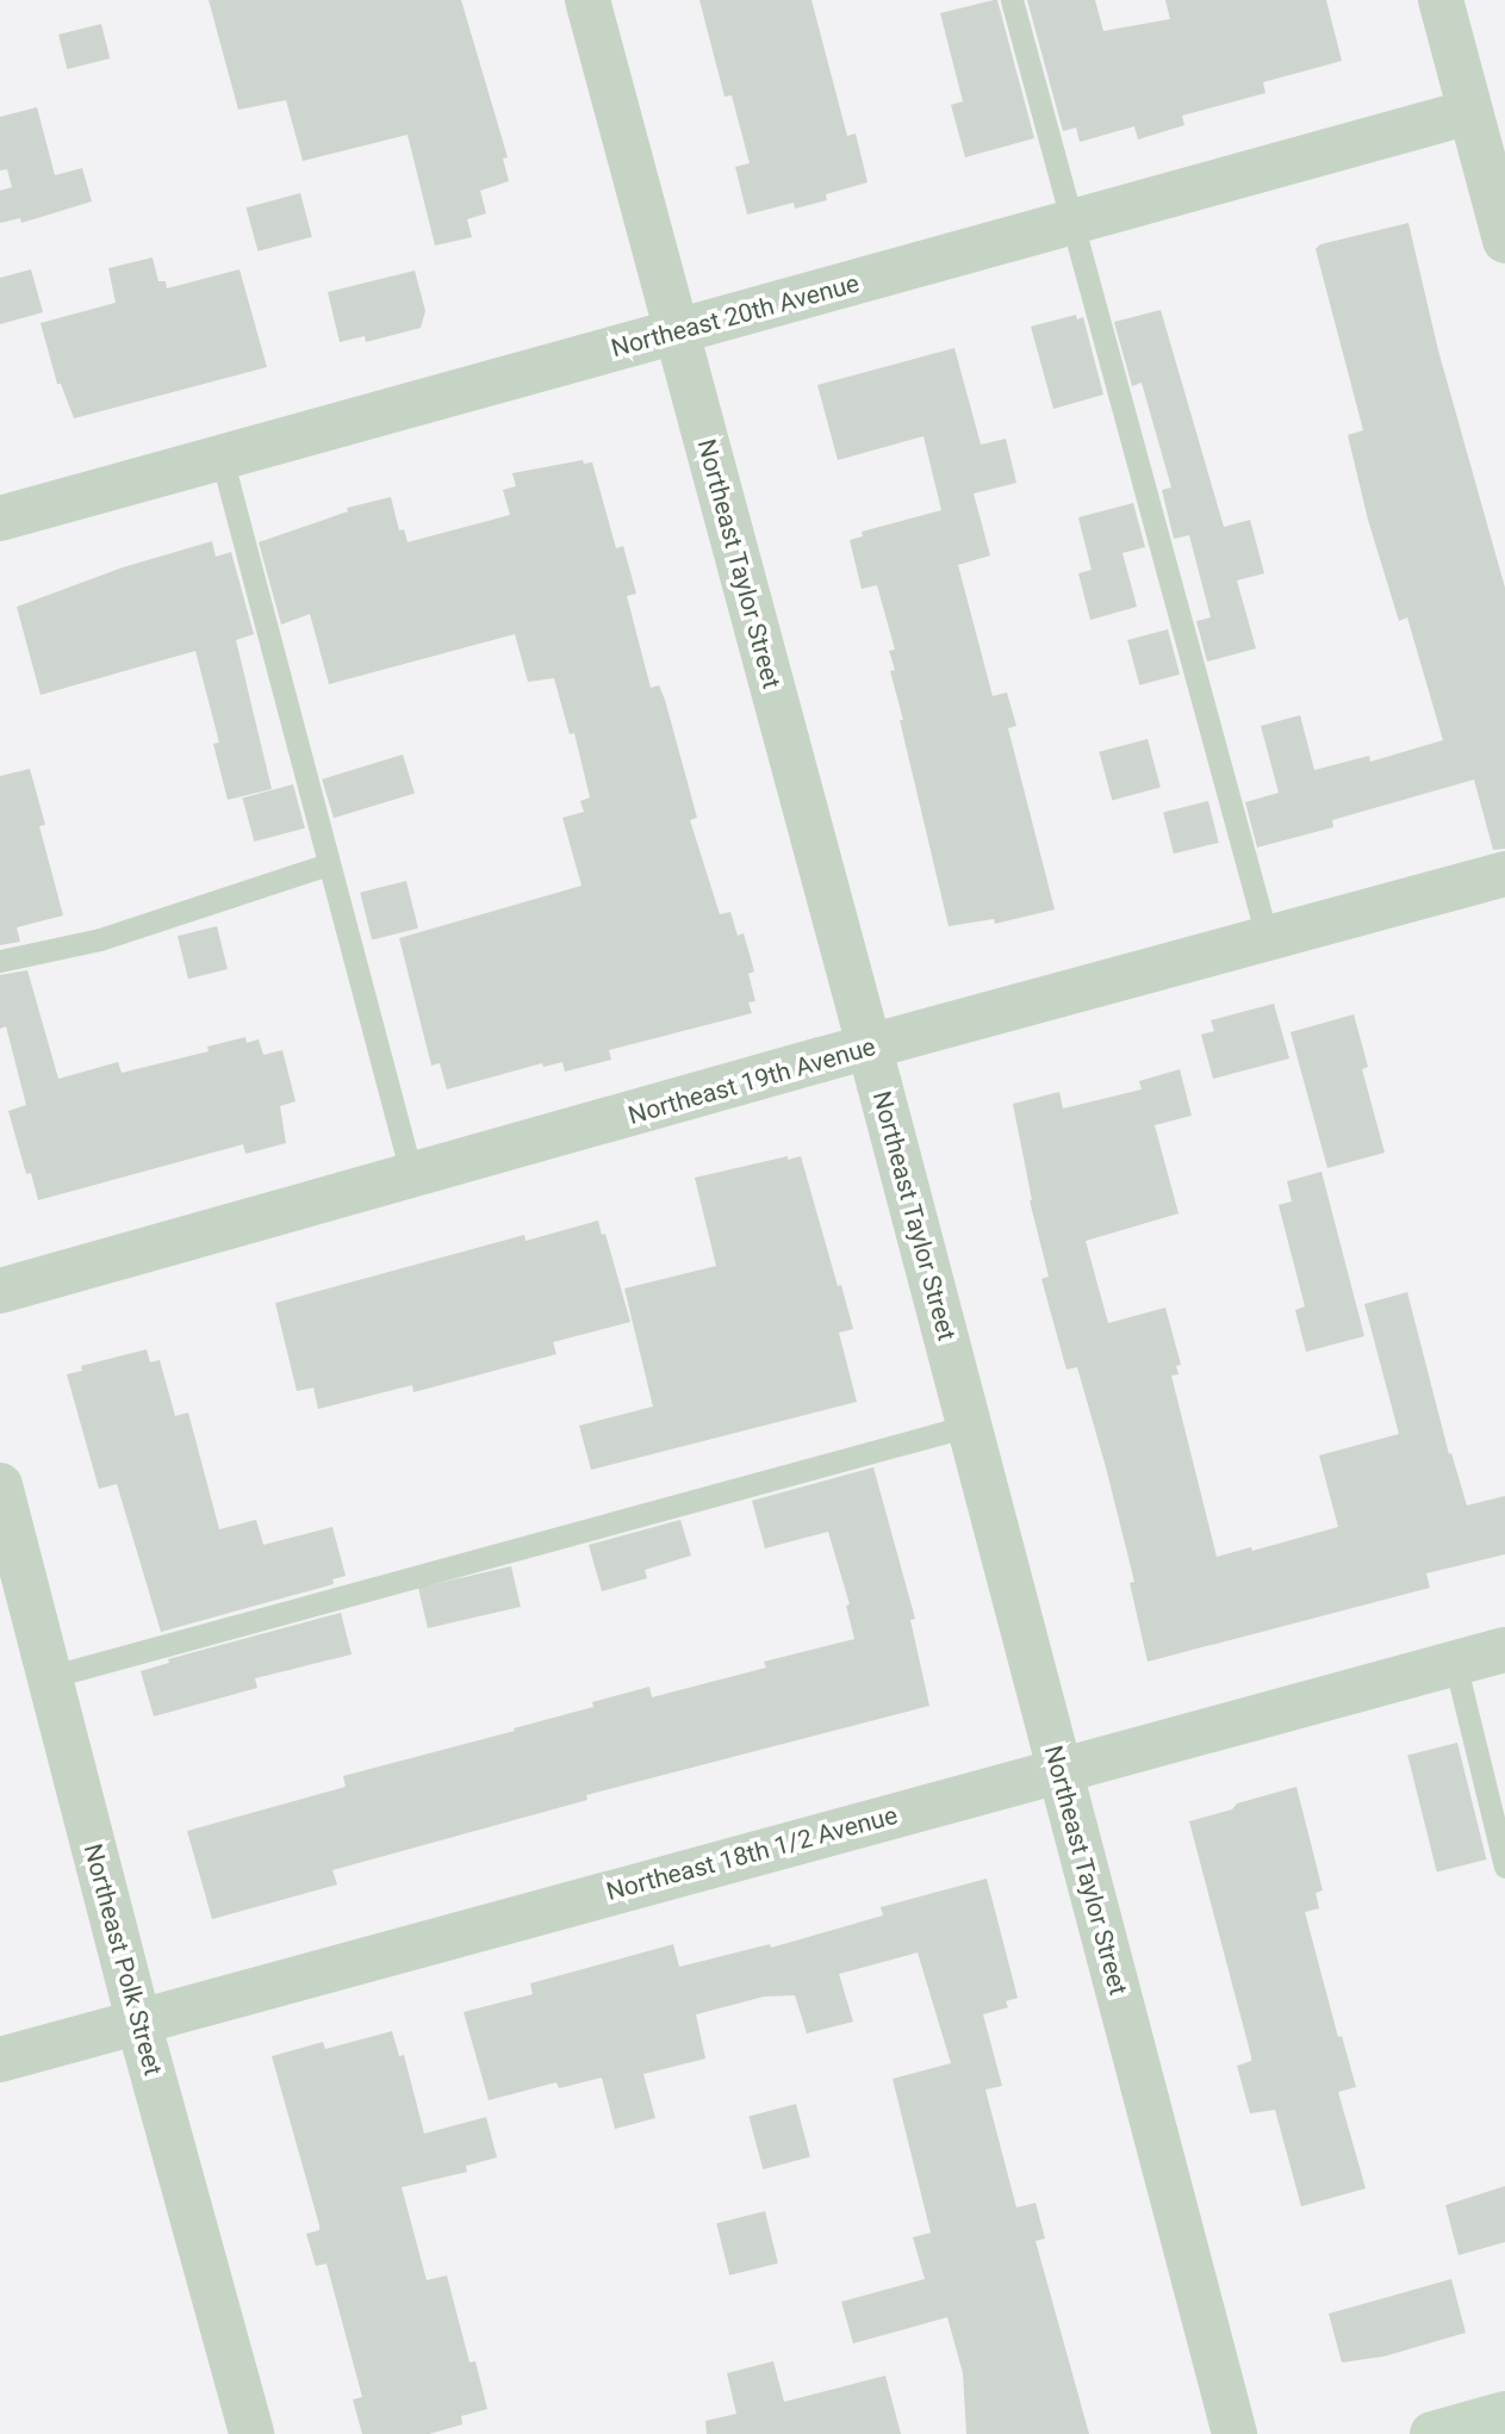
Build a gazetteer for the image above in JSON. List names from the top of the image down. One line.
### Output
{"streets":{"street":["Northeast 20th Avenue","Northeast Taylor Street","Northeast 19th Avenue","Northeast 18th 1/2 Avenue","Northeast Polk Street"]},"crossings":[["Northeast 20th Avenue","Northeast Taylor Street"],["Northeast Taylor Street","Northeast 19th Avenue"],["Northeast Taylor Street","Northeast 18th 1/2 Avenue"],["Northeast 18th 1/2 Avenue","Northeast Polk Street"]]}
